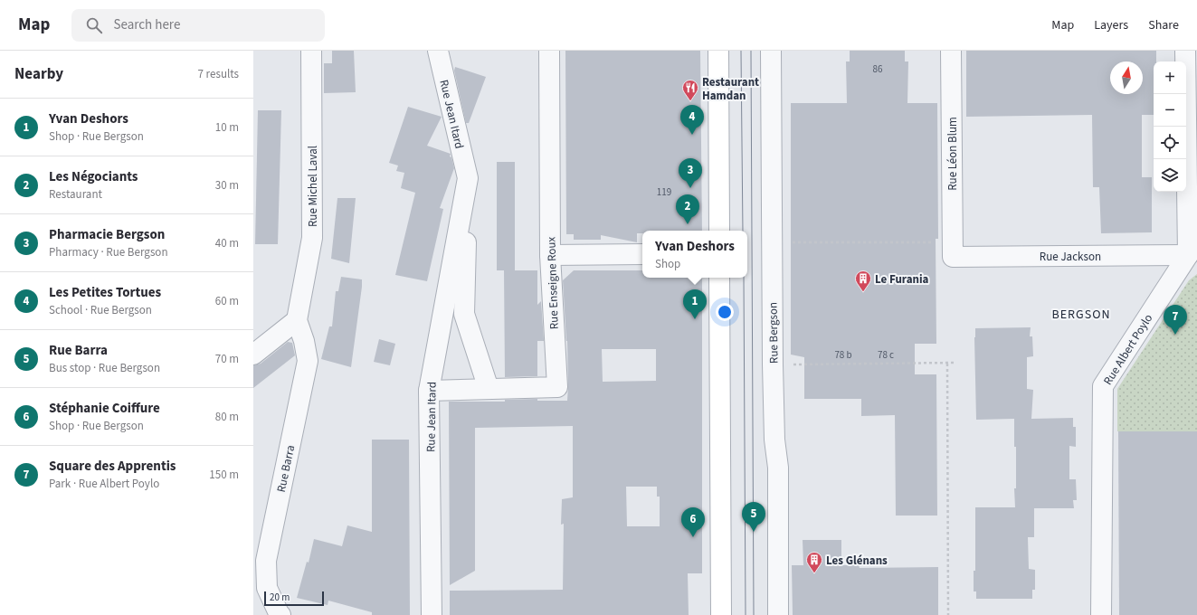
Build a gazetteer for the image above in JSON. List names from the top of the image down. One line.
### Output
{"streets":{"street":["Rue Jean Itard","Rue Léon Blum","Rue Michel Laval","Rue Jackson","Rue Enseigne Roux","Rue Bergson","Rue Albert Poylo","Rue Barra"]},"crossings":[["Rue Jean Itard","Rue Enseigne Roux"],["Rue Léon Blum","Rue Jackson"],["Rue Michel Laval","Rue Barra"],["Rue Jackson","Rue Albert Poylo"]],"districts":["BERGSON"],"places":{"restaurant":["Restaurant Hamdan"],"building":["Le Furania","Les Glénans"]},"house_numbers":["86","119","78 b","78 c"],"scale_bar":"20 m","north":"top","page":{"header":"Map","search":"Search here","nav":["Map","Layers","Share"],"heading":["Nearby","7 results"],"map_buttons":["+","−"],"list":[{"mark":"1","name":"Yvan Deshors","note":"Shop · Rue Bergson","value":"10 m"},{"mark":"2","name":"Les Négociants","note":"Restaurant","value":"30 m"},{"mark":"3","name":"Pharmacie Bergson","note":"Pharmacy · Rue Bergson","value":"40 m"},{"mark":"4","name":"Les Petites Tortues","note":"School · Rue Bergson","value":"60 m"},{"mark":"5","name":"Rue Barra","note":"Bus stop · Rue Bergson","value":"70 m"},{"mark":"6","name":"Stéphanie Coiffure","note":"Shop · Rue Bergson","value":"80 m"},{"mark":"7","name":"Square des Apprentis","note":"Park · Rue Albert Poylo","value":"150 m"}],"pins":["4","3","2","1","7","5","6"],"popup":["Yvan Deshors","Shop"],"scale":"20 m"}}
